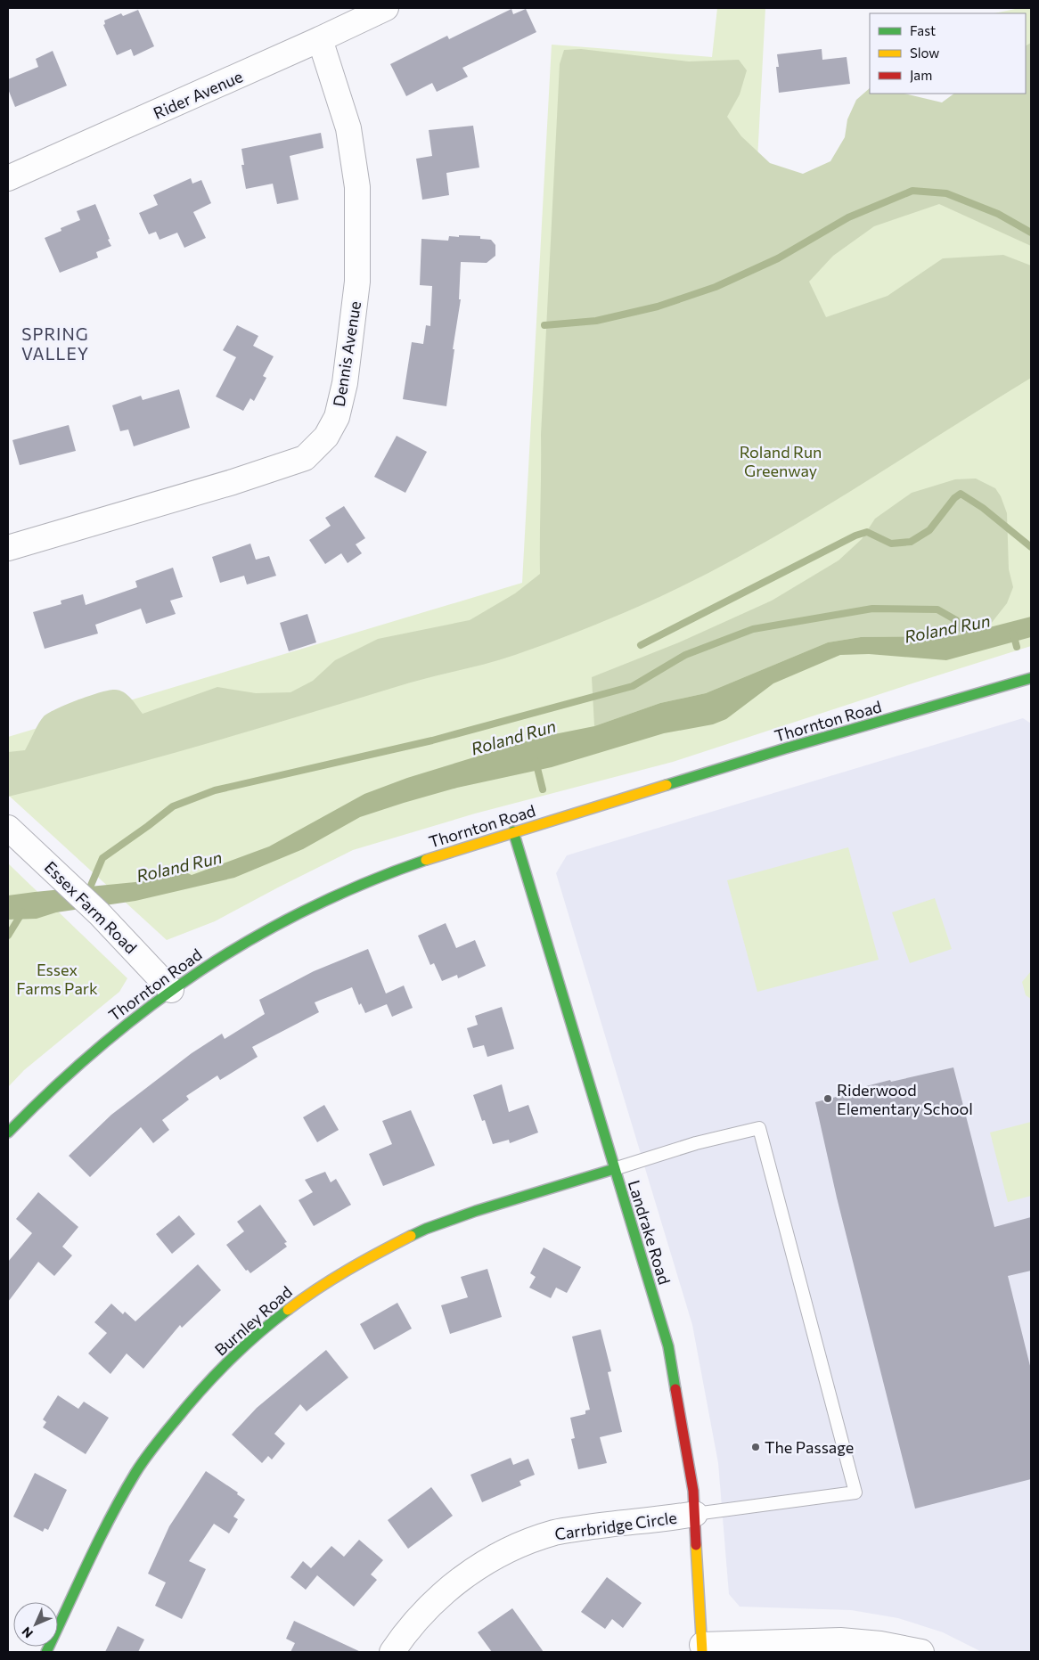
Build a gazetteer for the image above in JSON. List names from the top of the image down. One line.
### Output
{"streets":{"street":["Rider Avenue","Dennis Avenue","Thornton Road","Essex Farm Road","Landrake Road","Burnley Road","Carrbridge Circle"]},"crossings":[["Rider Avenue","Dennis Avenue"],["Thornton Road","Essex Farm Road"],["Thornton Road","Landrake Road"],["Landrake Road","Burnley Road"],["Landrake Road","Carrbridge Circle"]],"districts":["SPRING VALLEY"],"water":["Roland Run"],"parks":["Roland Run Greenway","Essex Farms Park"],"places":["Riderwood Elementary School","The Passage"],"legend":["Fast","Slow","Jam"],"north":"bottom left"}
